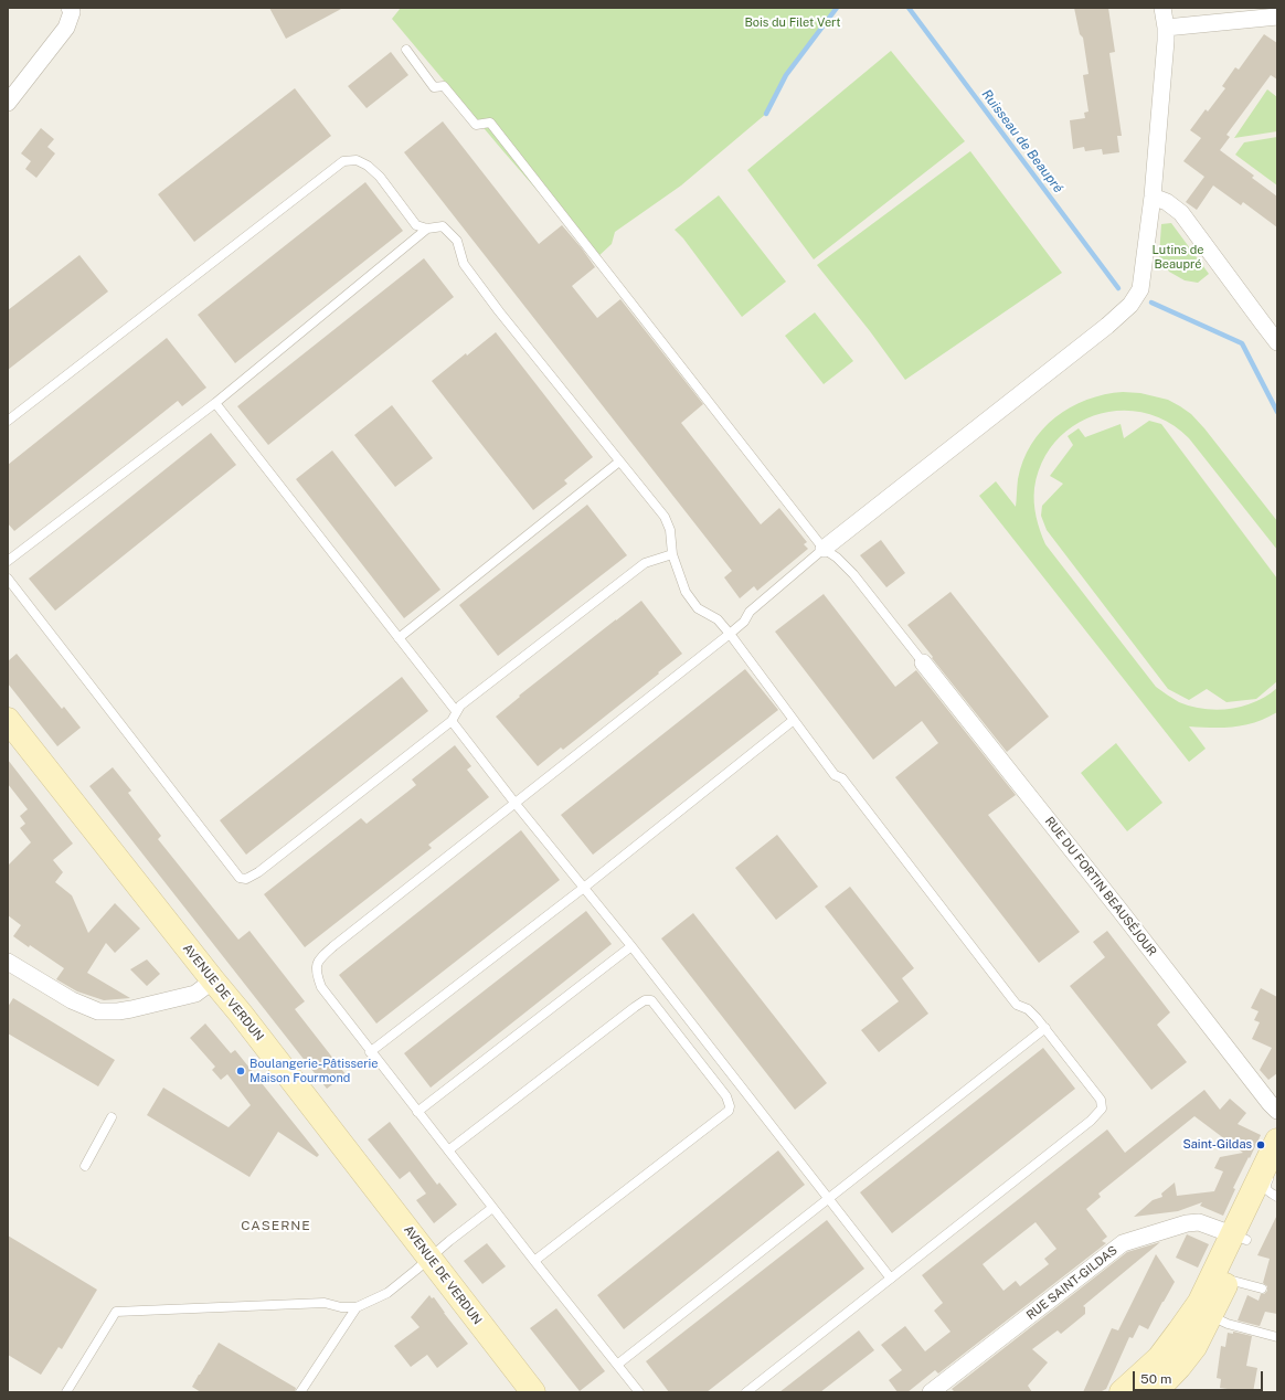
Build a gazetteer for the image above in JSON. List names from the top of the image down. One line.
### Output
{"streets":{"main road":["AVENUE DE VERDUN"],"street":["RUE DU FORTIN BEAUSÉJOUR","RUE SAINT-GILDAS"]},"districts":["CASERNE"],"water":["Ruisseau de Beaupré"],"parks":["Bois du Filet Vert","Lutins de Beaupré"],"places":["Boulangerie-Pâtisserie Maison Fourmond","Saint-Gildas"],"scale_bar":"50 m"}
